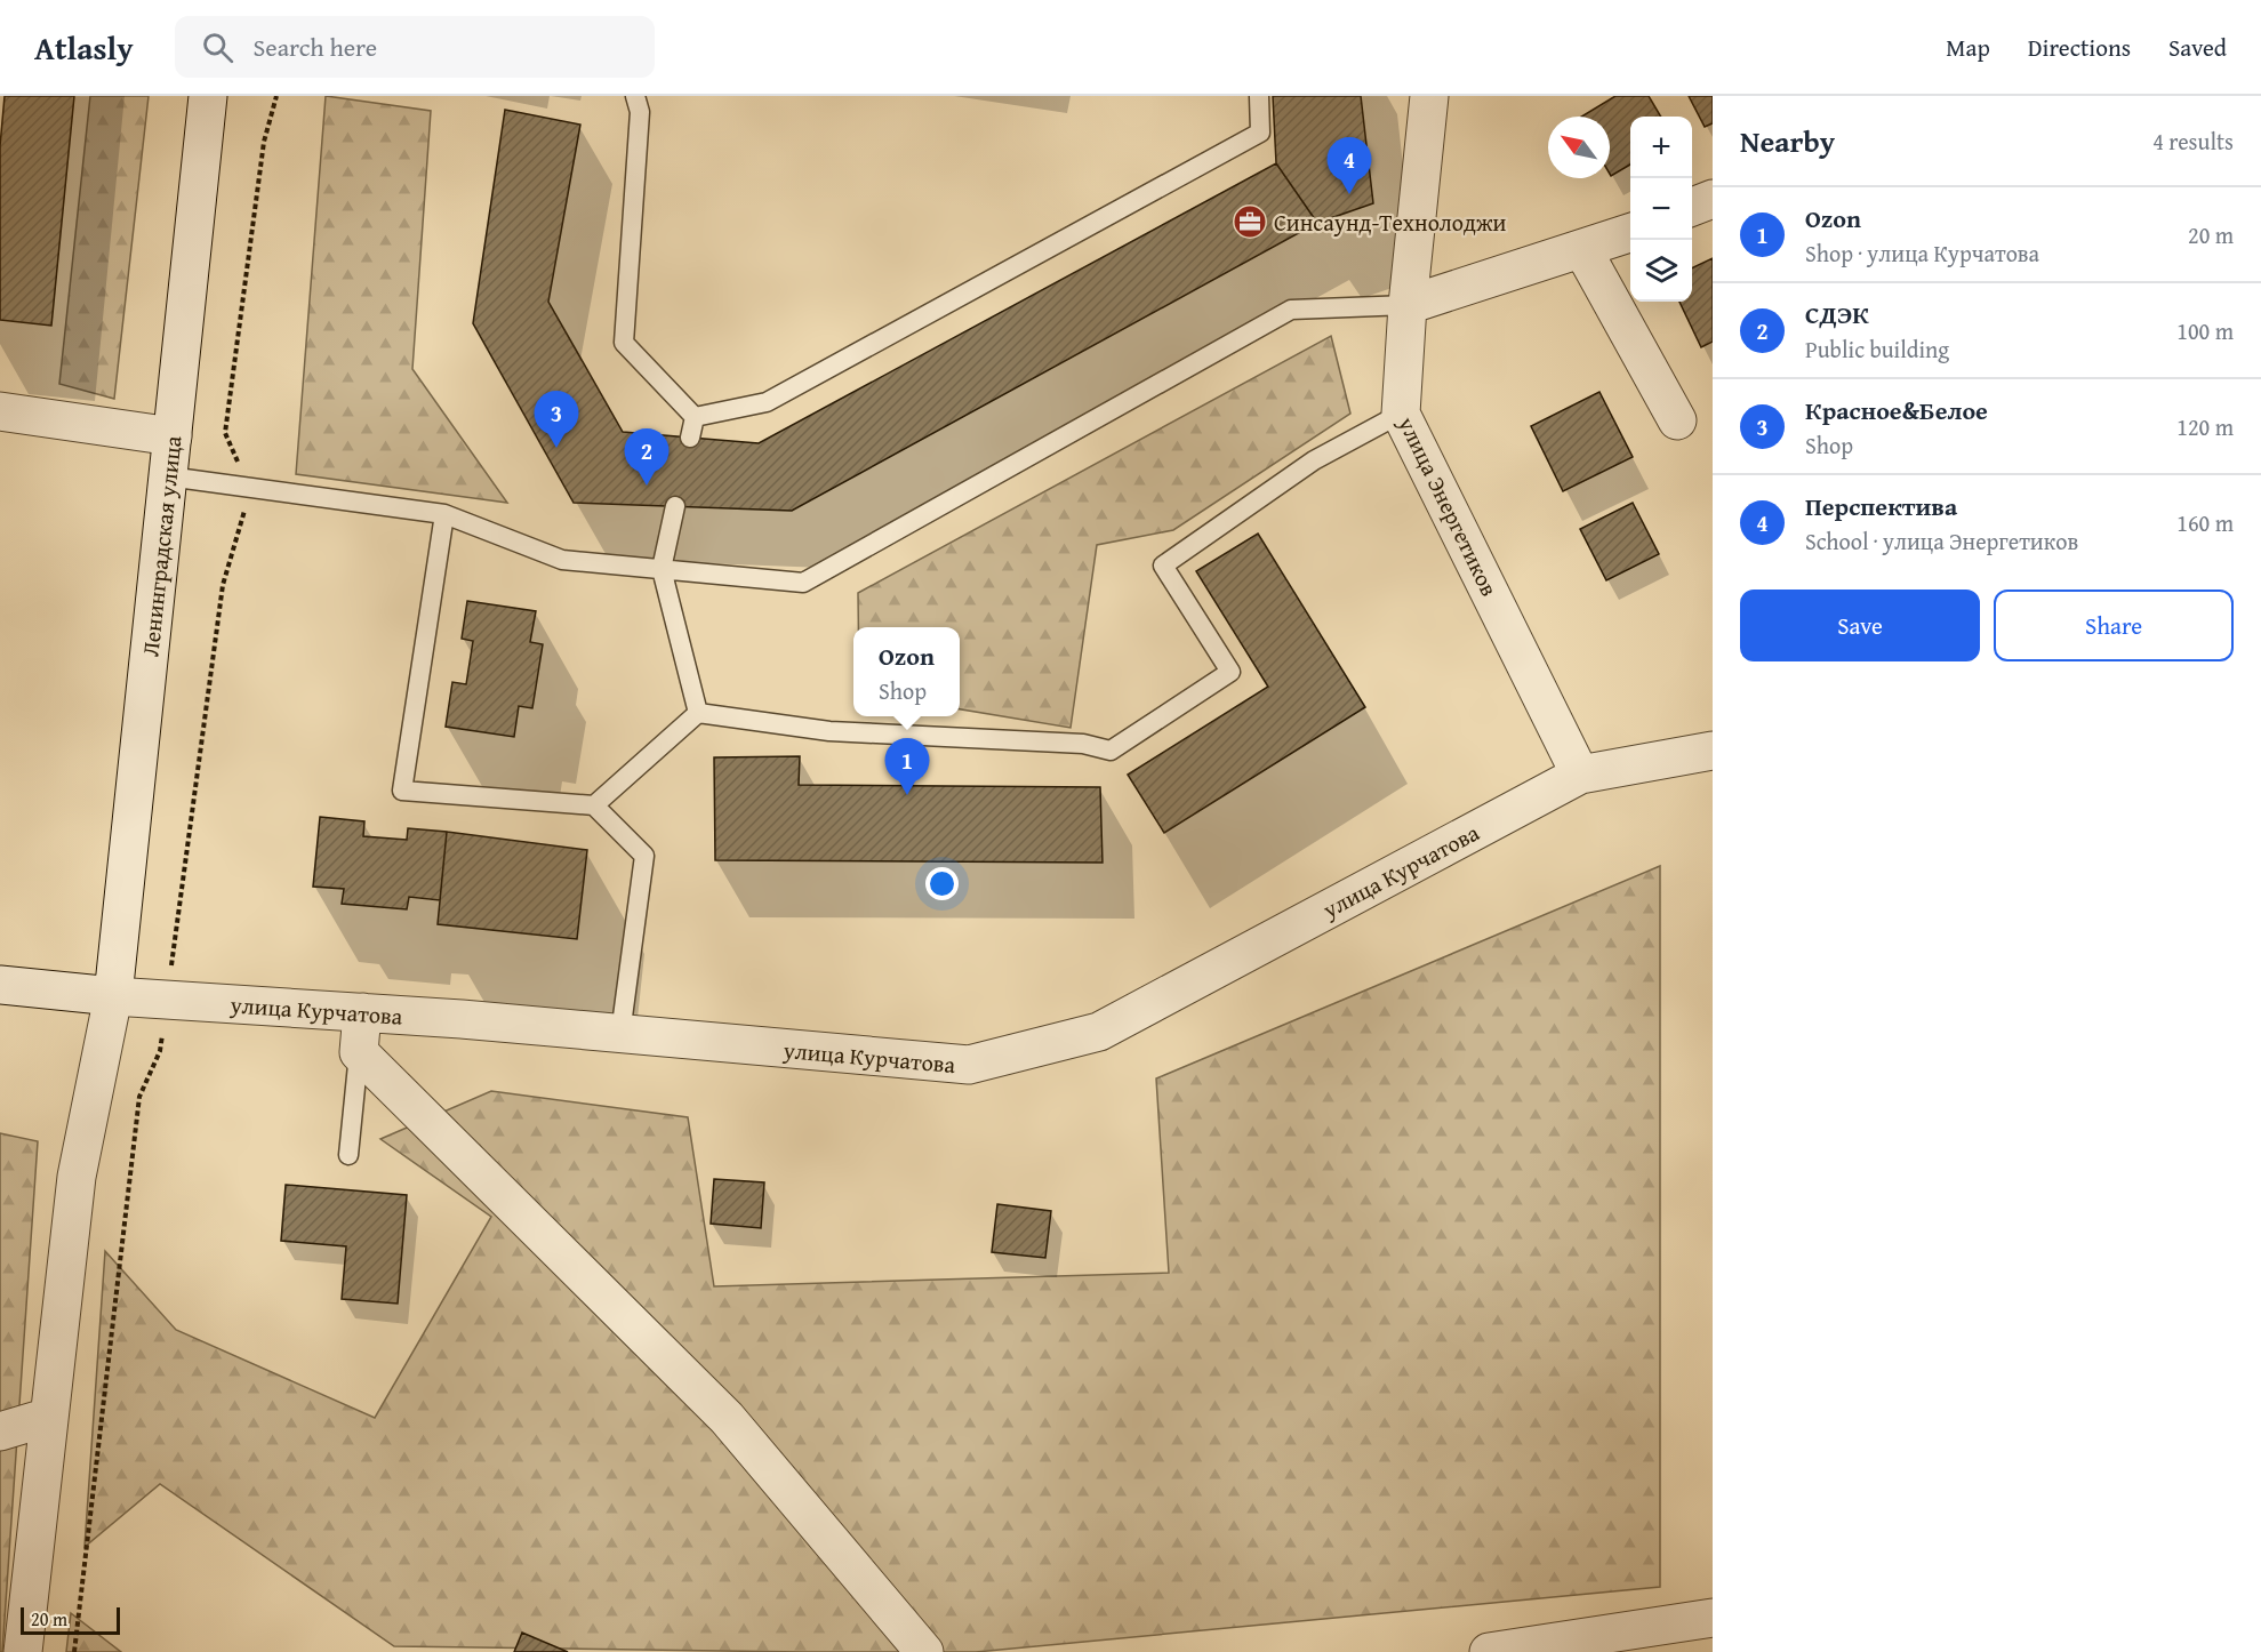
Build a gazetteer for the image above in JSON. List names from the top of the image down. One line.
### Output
{"streets":{"street":["улица Энергетиков","Ленинградская улица","улица Курчатова"]},"crossings":[["улица Энергетиков","улица Курчатова"],["Ленинградская улица","улица Курчатова"]],"places":{"office":["Синсаунд-Технолоджи"]},"scale_bar":"20 m","north":"top left","page":{"header":"Atlasly","search":"Search here","nav":["Map","Directions","Saved"],"heading":["Nearby","4 results"],"map_buttons":["+","−"],"pins":["4","3","2","1"],"list":[{"mark":"1","name":"Ozon","note":"Shop · улица Курчатова","value":"20 m"},{"mark":"2","name":"СДЭК","note":"Public building","value":"100 m"},{"mark":"3","name":"Красное&Белое","note":"Shop","value":"120 m"},{"mark":"4","name":"Перспектива","note":"School · улица Энергетиков","value":"160 m"}],"buttons":["Save","Share"],"popup":["Ozon","Shop"],"scale":"20 m"}}
